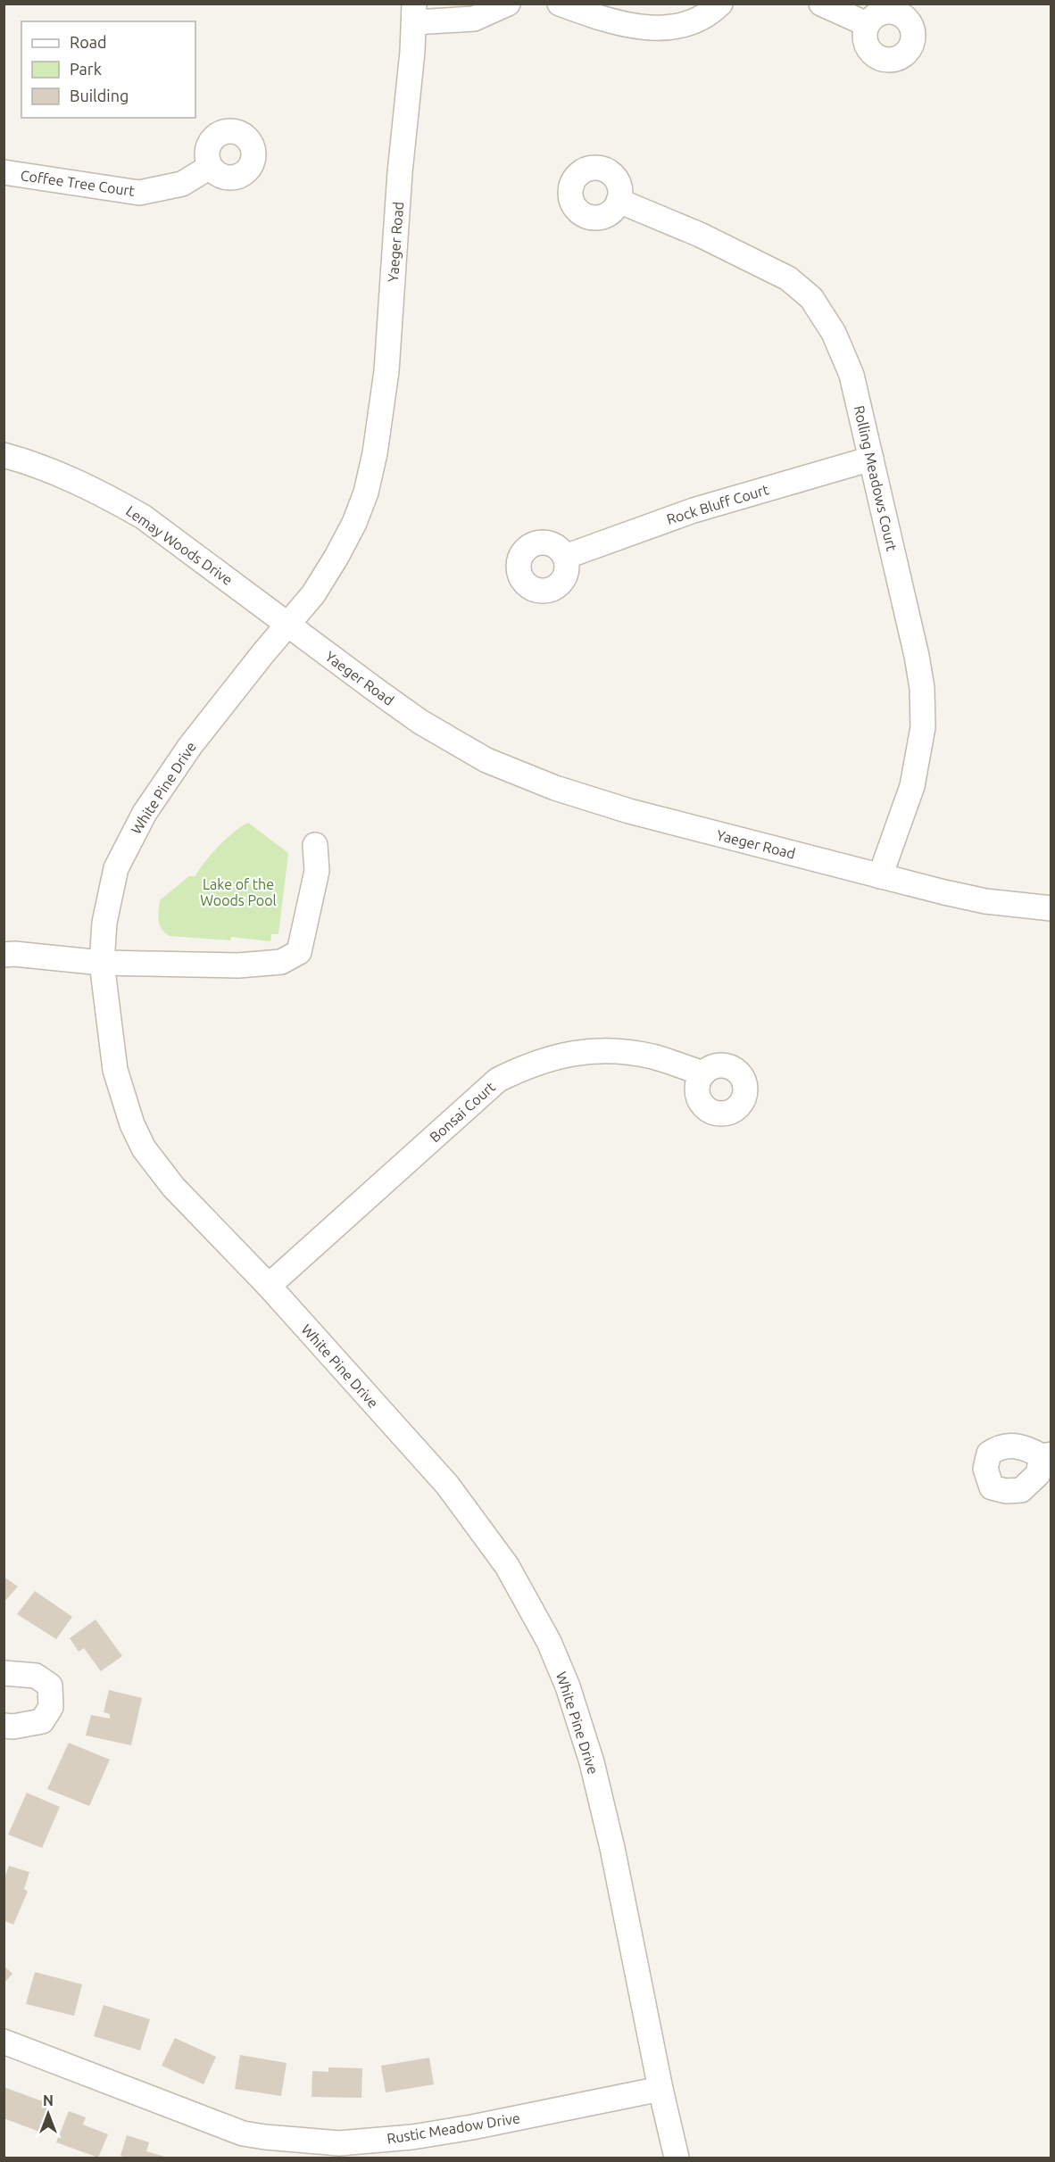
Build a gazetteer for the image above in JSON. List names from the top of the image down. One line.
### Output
{"streets":{"street":["Coffee Tree Court","Yaeger Road","Rolling Meadows Court","Rock Bluff Court","Lemay Woods Drive","White Pine Drive","Bonsai Court","Rustic Meadow Drive"]},"crossings":[["Yaeger Road","Rolling Meadows Court"],["Yaeger Road","Lemay Woods Drive"],["Yaeger Road","White Pine Drive"],["Rolling Meadows Court","Rock Bluff Court"],["Lemay Woods Drive","White Pine Drive"],["White Pine Drive","Bonsai Court"],["White Pine Drive","Rustic Meadow Drive"]],"parks":["Lake of the Woods Pool"],"legend":["Road","Park","Building"],"north":"top"}
